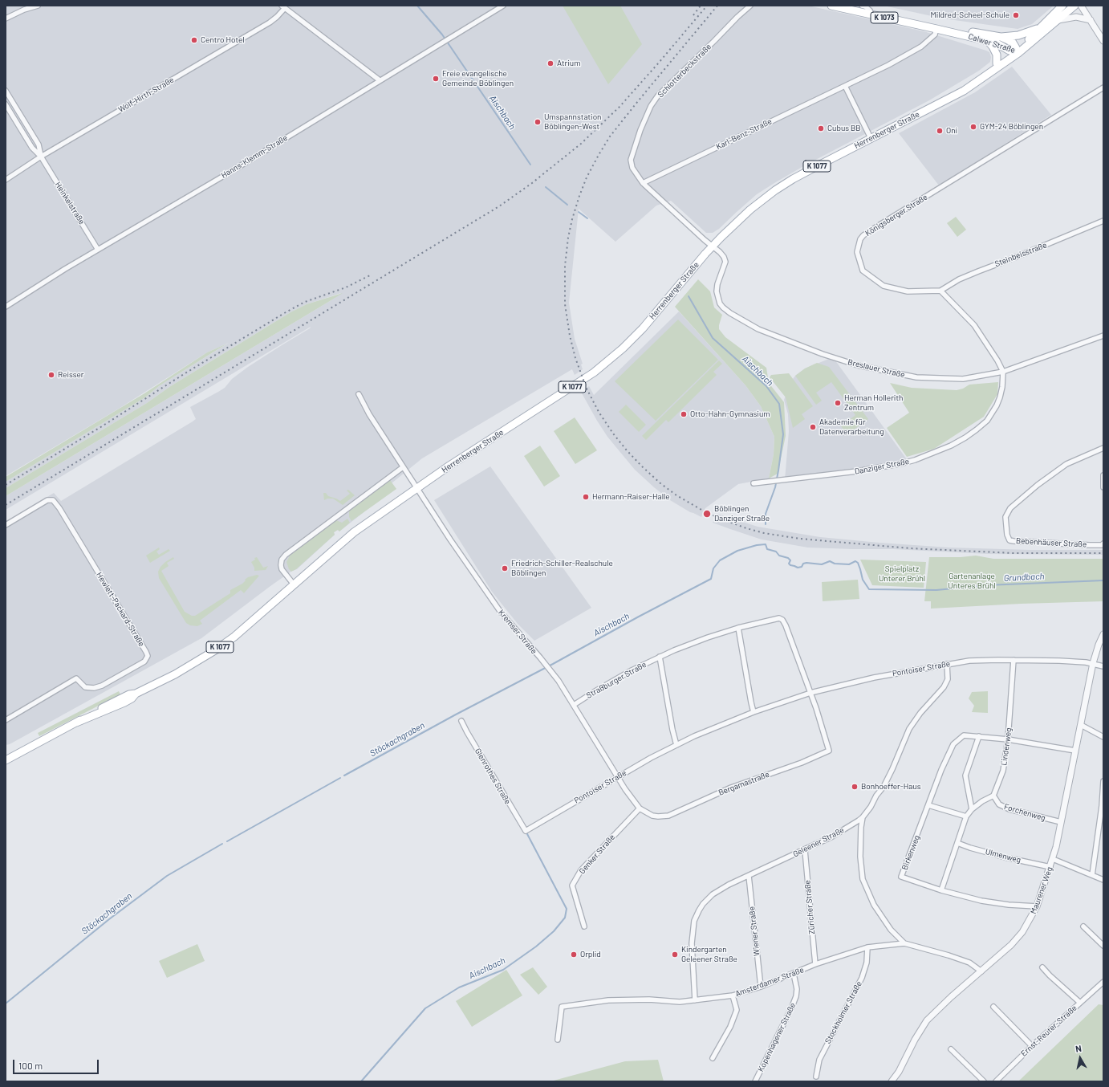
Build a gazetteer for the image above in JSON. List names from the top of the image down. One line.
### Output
{"streets":{"main road":["K 1073","Calwer Straße","Herrenberger Straße","K 1077"],"street":["Schlotterbeckstraße","Wolf-Hirth-Straße","Karl-Benz-Straße","Hanns-Klemm-Straße","Heinkelstraße","Königsberger Straße","Steinbeisstraße","Breslauer Straße","Danziger Straße","Bebenhäuser Straße","Hewlett-Packard-Straße","Kremser Straße","Pontoiser Straße","Straßburger Straße","Lindenweg","Glenrothes Straße","Bergamastraße","Forchenweg","Geleener Straße","Birkenweg","Genker Straße","Ulmenweg","Maurener Weg","Züricher Straße","Wiener Straße","Amsterdamer Straße","Stockholmer Straße","Ernst-Reuter-Straße","Kopenhagener Straße"]},"crossings":[["K 1073","Calwer Straße"],["K 1073","Herrenberger Straße"],["Calwer Straße","Herrenberger Straße"],["Calwer Straße","Karl-Benz-Straße"],["Schlotterbeckstraße","Herrenberger Straße"],["Schlotterbeckstraße","Karl-Benz-Straße"],["Schlotterbeckstraße","Breslauer Straße"],["Wolf-Hirth-Straße","Hanns-Klemm-Straße"],["Wolf-Hirth-Straße","Heinkelstraße"],["Herrenberger Straße","Breslauer Straße"],["Herrenberger Straße","Kremser Straße"],["Hanns-Klemm-Straße","Heinkelstraße"],["Königsberger Straße","Steinbeisstraße"],["Breslauer Straße","Danziger Straße"],["Kremser Straße","Pontoiser Straße"],["Kremser Straße","Straßburger Straße"],["Kremser Straße","Bergamastraße"],["Pontoiser Straße","Straßburger Straße"],["Pontoiser Straße","Lindenweg"],["Pontoiser Straße","Glenrothes Straße"],["Pontoiser Straße","Bergamastraße"],["Pontoiser Straße","Geleener Straße"],["Pontoiser Straße","Maurener Weg"],["Straßburger Straße","Bergamastraße"],["Lindenweg","Forchenweg"],["Lindenweg","Birkenweg"],["Bergamastraße","Genker Straße"],["Forchenweg","Maurener Weg"],["Geleener Straße","Züricher Straße"],["Geleener Straße","Wiener Straße"],["Geleener Straße","Amsterdamer Straße"],["Birkenweg","Maurener Weg"],["Ulmenweg","Maurener Weg"],["Maurener Weg","Amsterdamer Straße"],["Züricher Straße","Amsterdamer Straße"],["Wiener Straße","Amsterdamer Straße"],["Amsterdamer Straße","Stockholmer Straße"],["Amsterdamer Straße","Kopenhagener Straße"]],"water":["Aischbach","Grundbach","Stöckachgraben"],"parks":["Spielplatz Unterer Brühl","Gartenanlage Unteres Brühl"],"places":["Mildred-Scheel-Schule","Centro Hotel","Atrium","Freie evangelische Gemeinde Böblingen","Umspannstation Böblingen-West","GYM-24 Böblingen","Cubus BB","Oni","Reisser","Herman Hollerith Zentrum","Otto-Hahn-Gymnasium","Akademie für Datenverarbeitung","Hermann-Raiser-Halle","Böblingen Danziger Straße","Friedrich-Schiller-Realschule Böblingen","Bonhoeffer-Haus","Orplid","Kindergarten Geleener Straße"],"scale_bar":"100 m","north":"top"}
